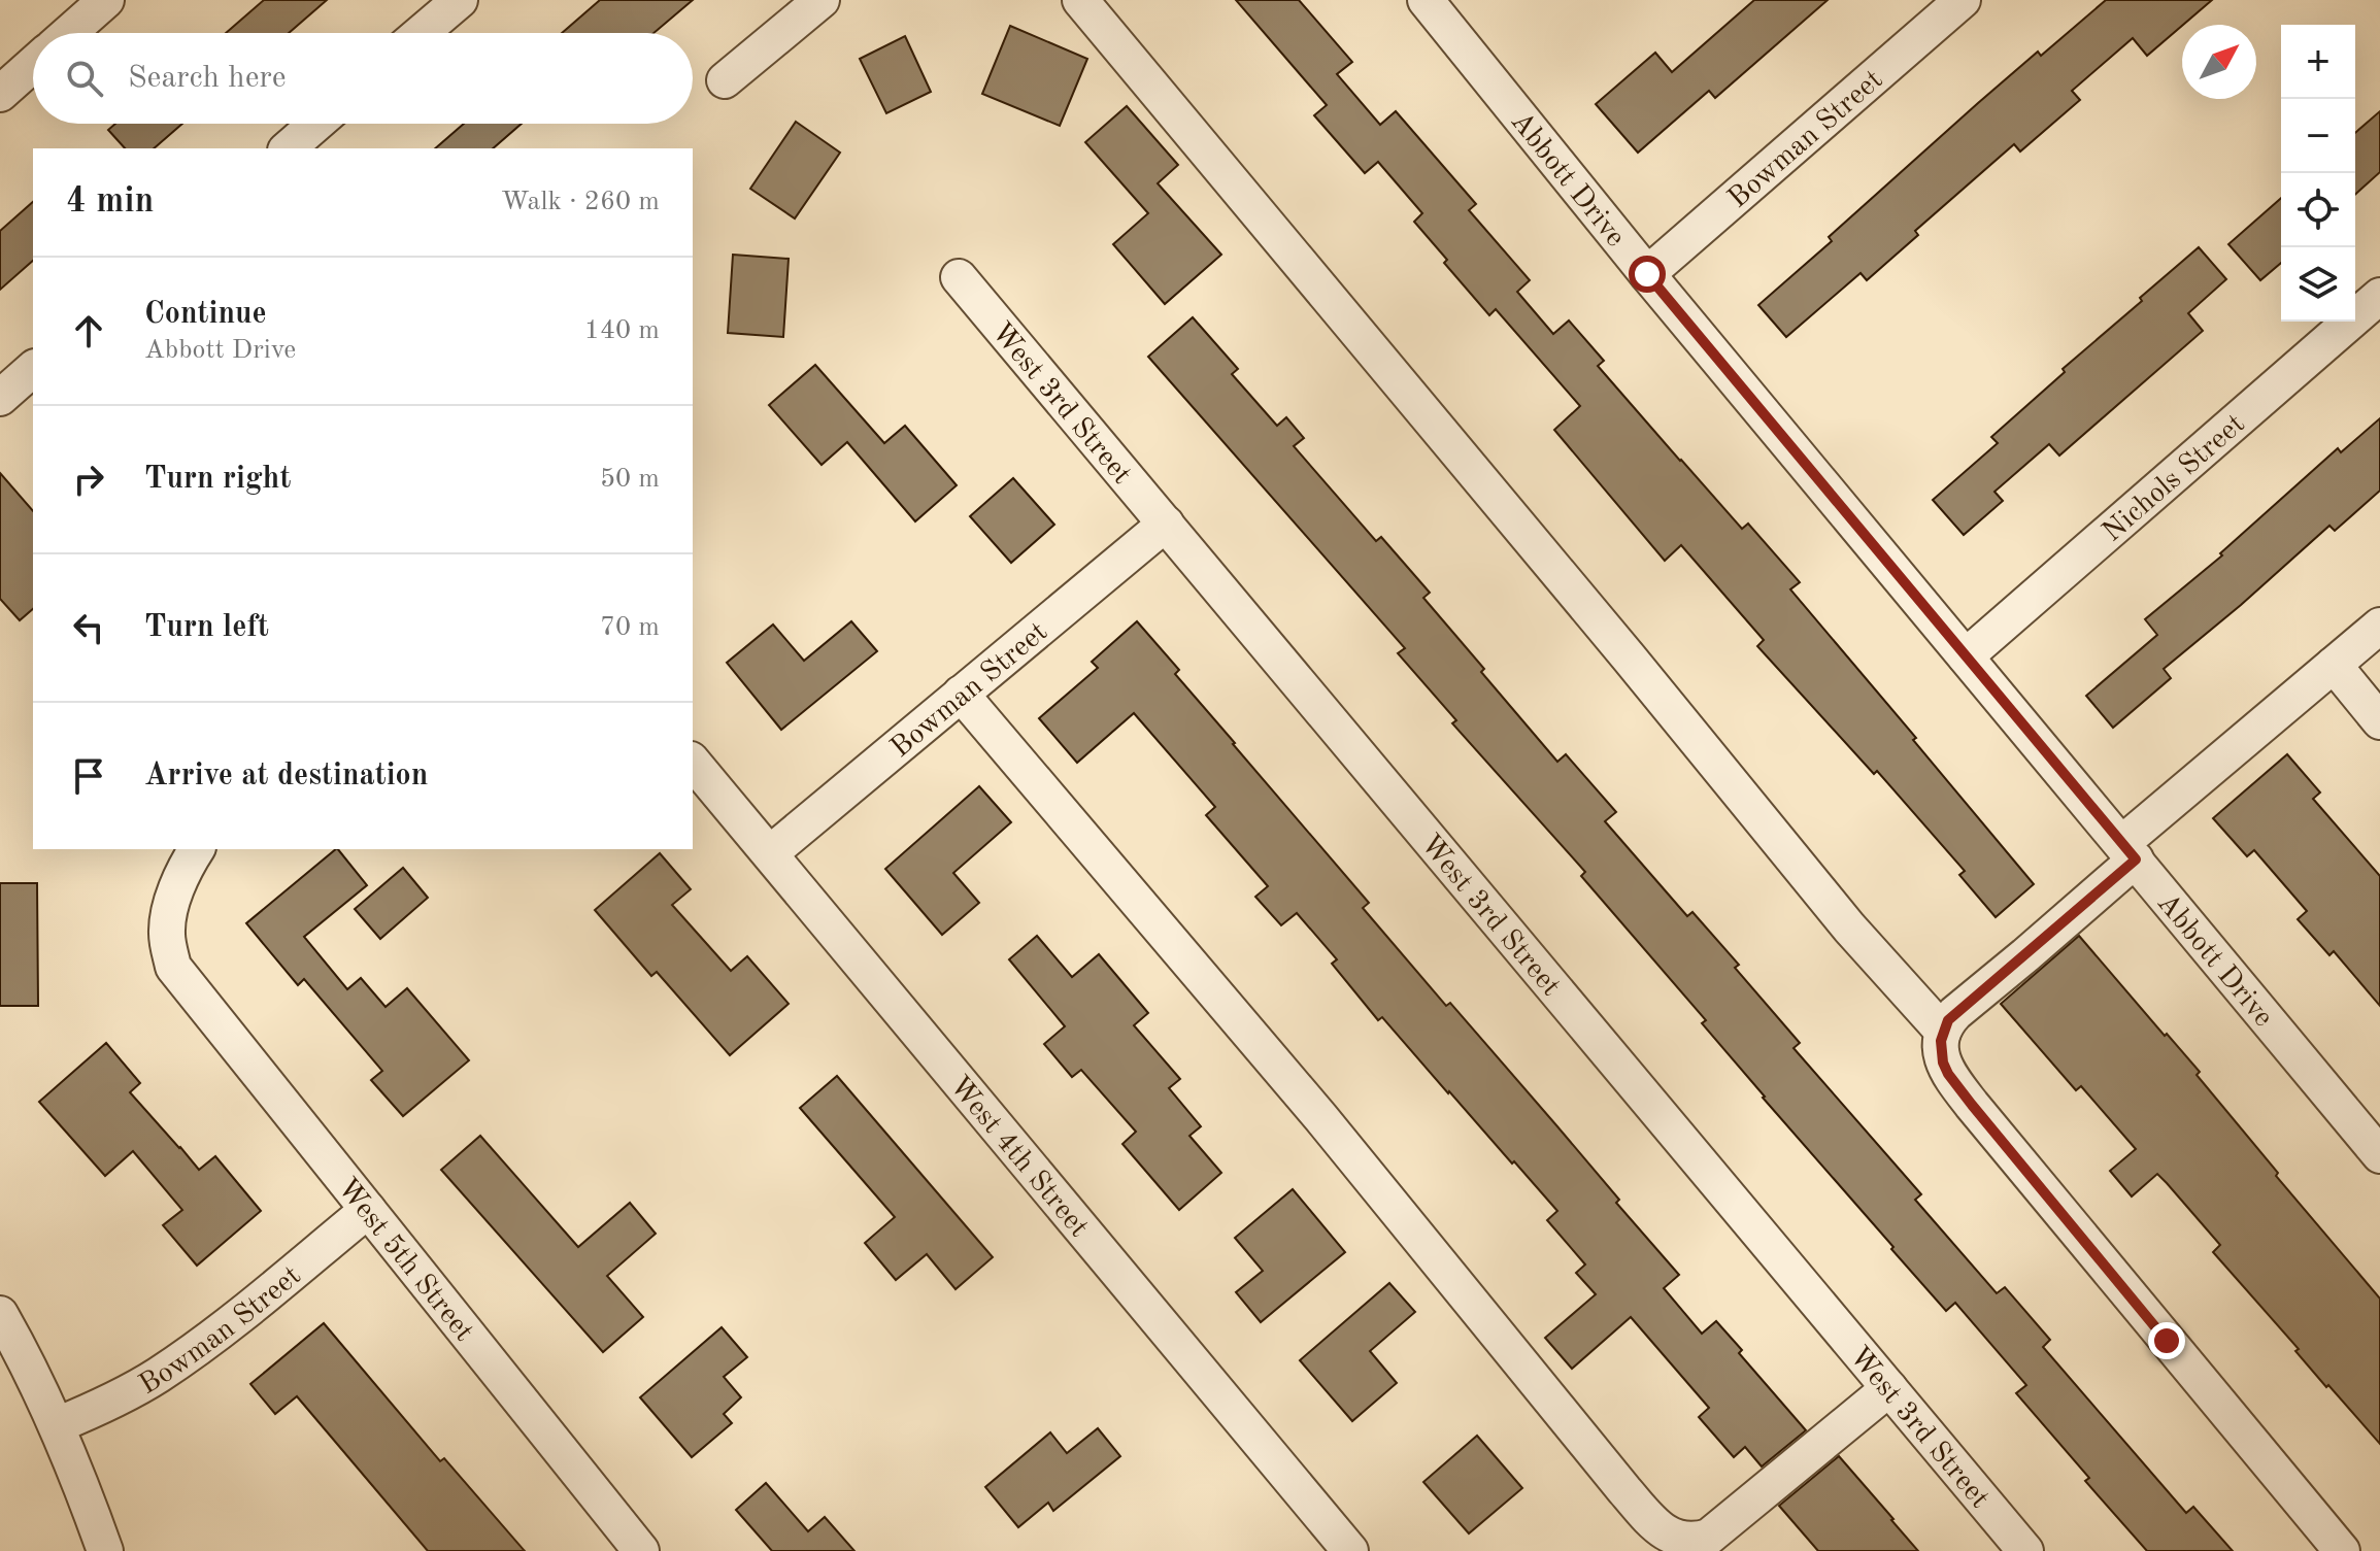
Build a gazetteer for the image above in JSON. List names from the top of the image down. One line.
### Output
{"streets":{"street":["Bowman Street","Abbott Drive","West 3rd Street","Nichols Street","West 4th Street","West 5th Street"]},"crossings":[["Bowman Street","Abbott Drive"],["Bowman Street","West 3rd Street"],["Bowman Street","West 4th Street"],["Bowman Street","West 5th Street"],["Abbott Drive","Nichols Street"]],"north":"top right","page":{"map_buttons":["+","−"],"search":"Search here","heading":["4 min","Walk · 260 m"],"list":[["Continue","Abbott Drive","140 m"],["Turn right","50 m"],["Turn left","70 m"],"Arrive at destination"]}}
